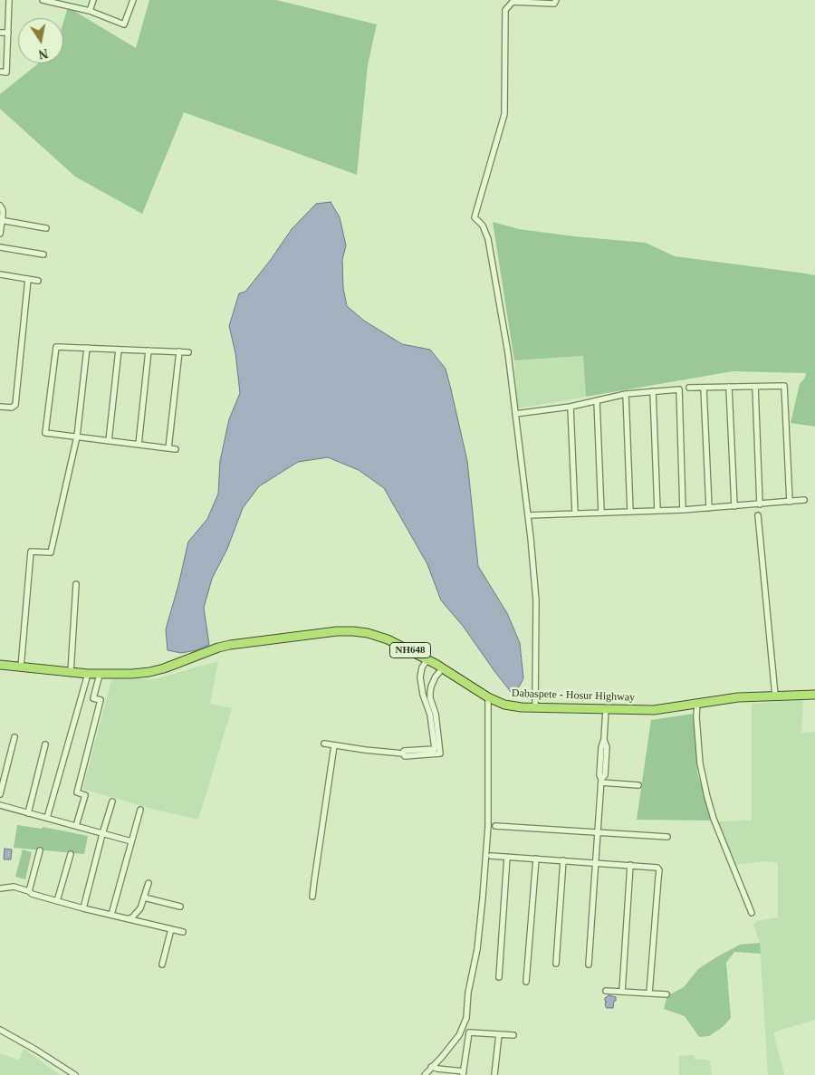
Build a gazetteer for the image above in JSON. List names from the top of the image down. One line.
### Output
{"streets":{"highway":["NH648","Dabaspete - Hosur Highway"]},"north":"bottom"}
